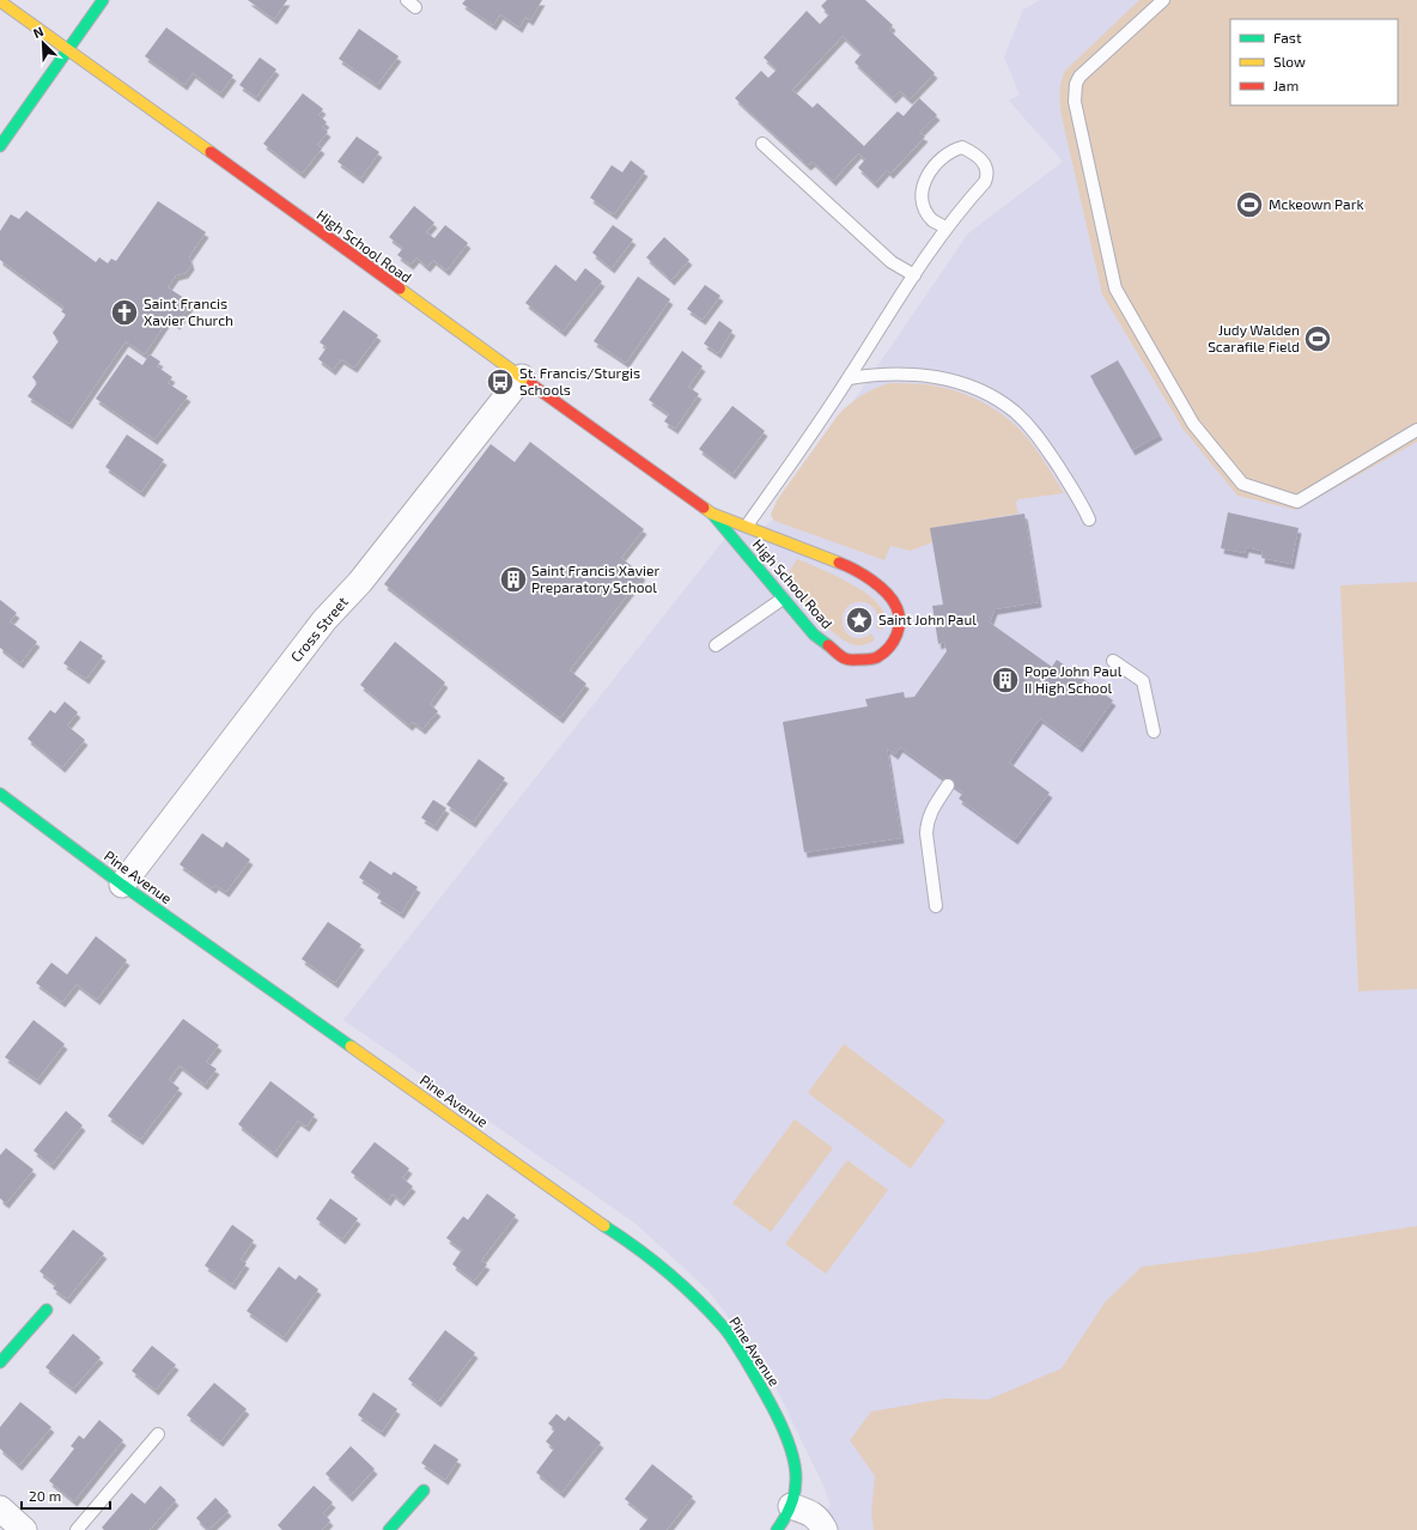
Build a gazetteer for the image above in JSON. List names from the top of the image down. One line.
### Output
{"streets":{"street":["High School Road","Cross Street","Pine Avenue"]},"crossings":[["High School Road","Cross Street"],["Cross Street","Pine Avenue"]],"places":{"sports":["Mckeown Park","Judy Walden Scarafile Field"],"church":["Saint Francis Xavier Church"],"bus stop":["St. Francis/Sturgis Schools"],"building":["Saint Francis Xavier Preparatory School","Pope John Paul II High School"],"place":["Saint John Paul"]},"legend":["Fast","Slow","Jam"],"scale_bar":"20 m","north":"top left"}
